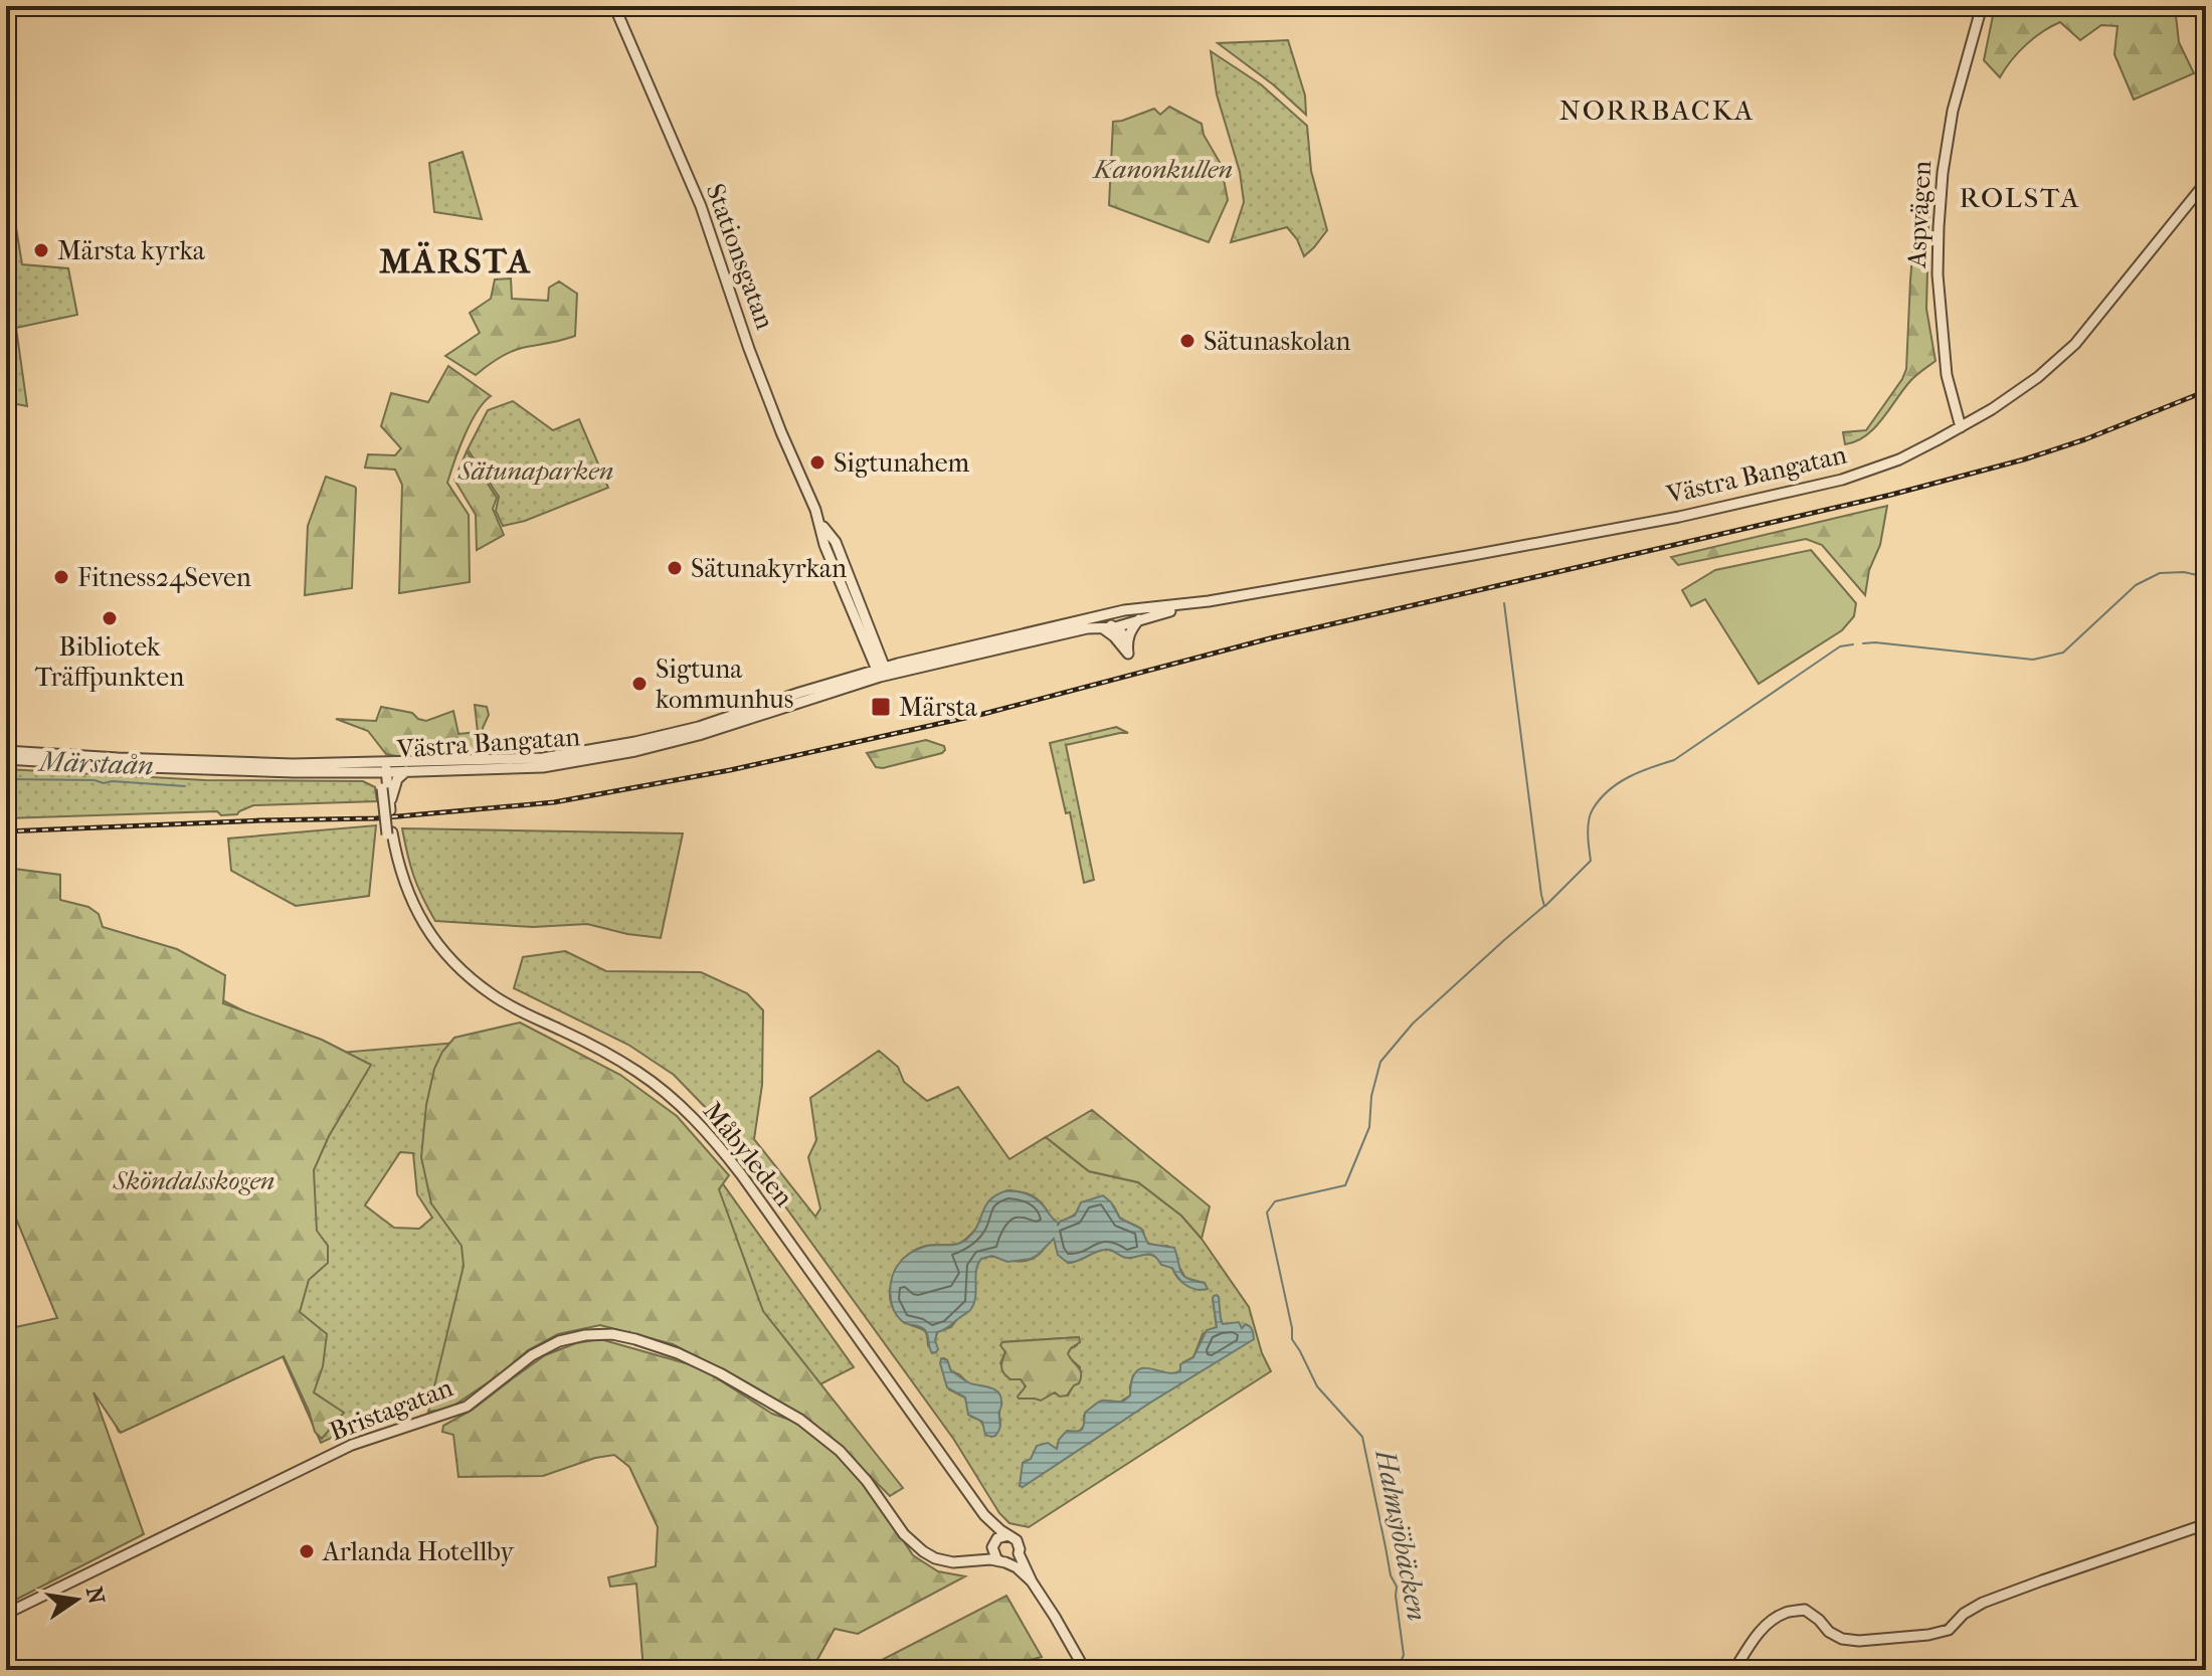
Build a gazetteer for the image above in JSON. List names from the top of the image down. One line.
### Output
{"streets":{"street":["Aspvägen","Stationsgatan","Västra Bangatan","Måbyleden","Bristagatan"]},"crossings":[["Aspvägen","Västra Bangatan"],["Stationsgatan","Västra Bangatan"],["Västra Bangatan","Måbyleden"],["Måbyleden","Bristagatan"]],"districts":["NORRBACKA","ROLSTA","MÄRSTA"],"water":["Märstaån","Halmsjöbäcken"],"parks":["Kanonkullen","Sätunaparken","Sköndalsskogen"],"places":{"other":["Märsta kyrka","Sätunaskolan","Sigtunahem","Sätunakyrkan","Fitness24Seven","Bibliotek Träffpunkten","Sigtuna kommunhus","Arlanda Hotellby"],"transit":["Märsta"]},"north":"right"}
